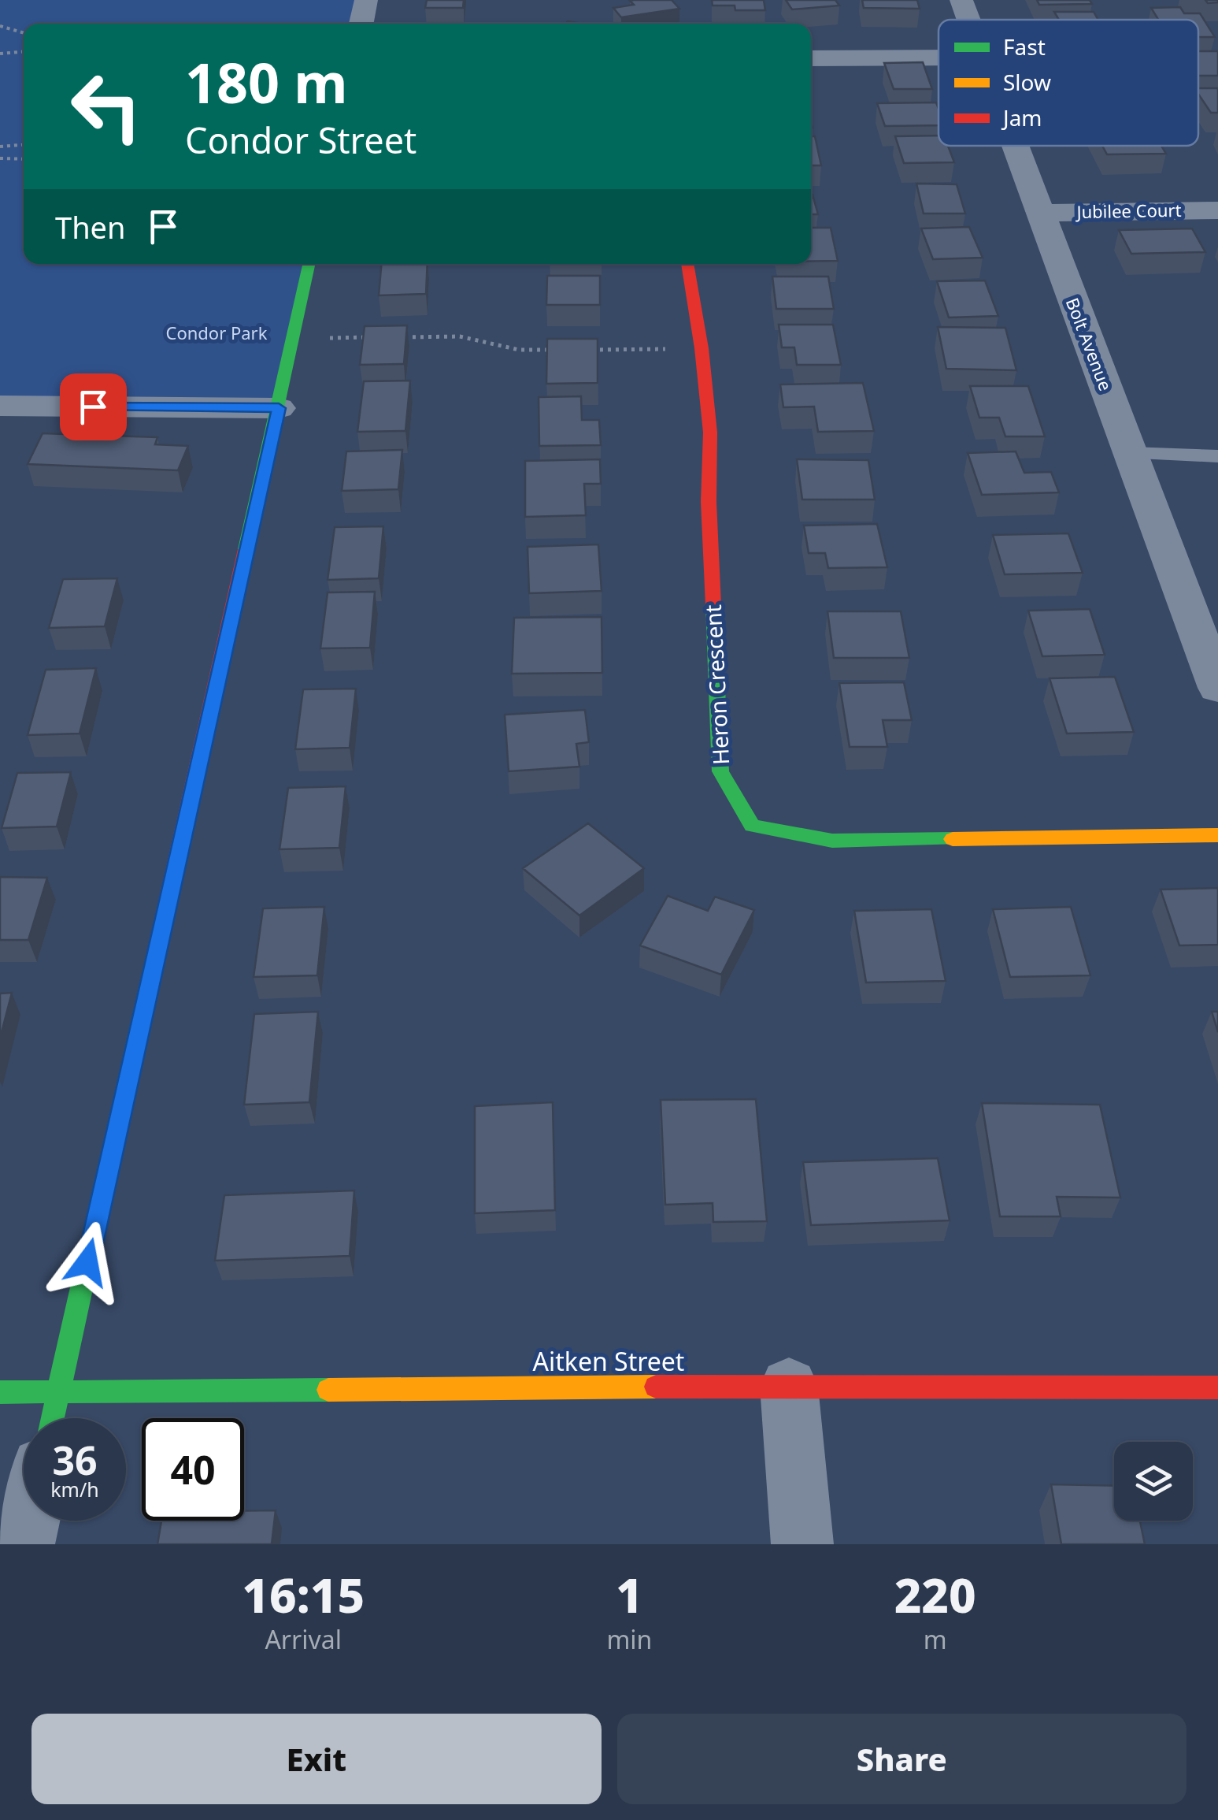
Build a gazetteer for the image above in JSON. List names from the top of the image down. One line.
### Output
{"streets":{"street":["Jubilee Court","Bolt Avenue","Heron Crescent","Aitken Street"]},"crossings":[["Jubilee Court","Bolt Avenue"]],"parks":["Condor Park"],"legend":["Fast","Slow","Jam"],"page":{"turn":["180 m","Condor Street"],"then":"Then","speed":"36 km/h","limit":"40","eta":["16:15","Arrival","1","min","220","m"],"buttons":["Exit","Share"]}}
